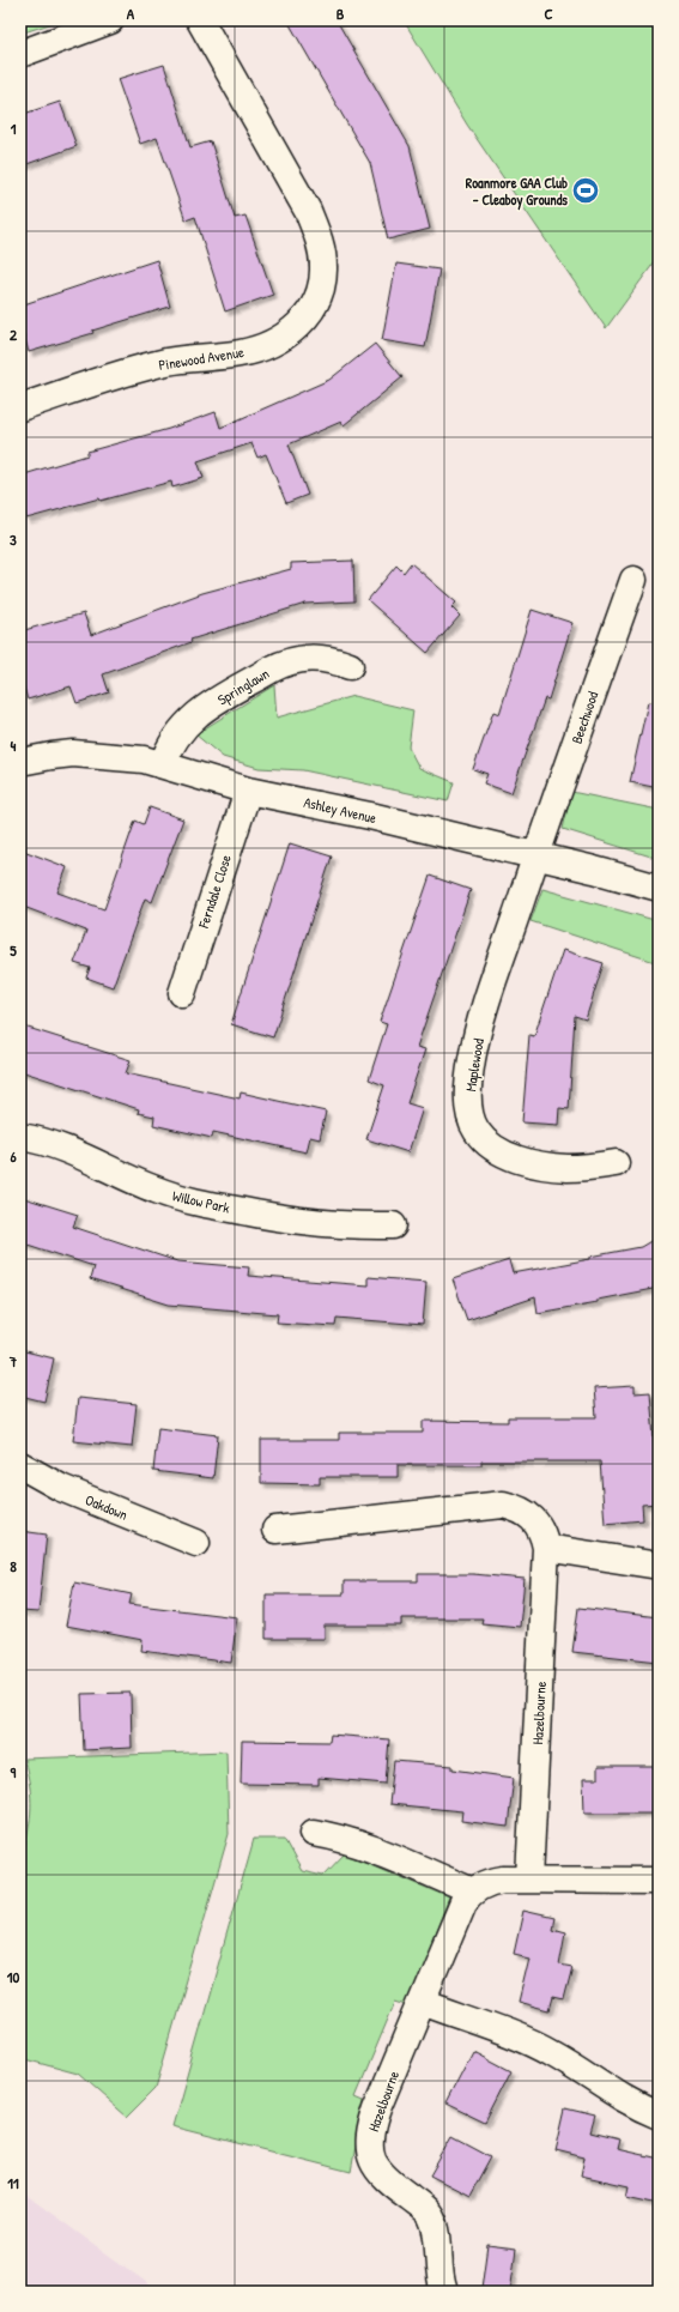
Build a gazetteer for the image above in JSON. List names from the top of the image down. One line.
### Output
{"streets":{"street":["Pinewood Avenue","Springlawn","Beechwood","Ashley Avenue","Ferndale Close","Maplewood","Willow Park","Oakdown","Hazelbourne"]},"crossings":[["Springlawn","Ashley Avenue"],["Beechwood","Ashley Avenue"],["Beechwood","Maplewood"],["Ashley Avenue","Ferndale Close"],["Ashley Avenue","Maplewood"]],"places":{"sports":["Roanmore GAA Club - Cleaboy Grounds"]},"grid":{"columns":["A","B","C"],"rows":["1","2","3","4","5","6","7","8","9","10","11"]}}
